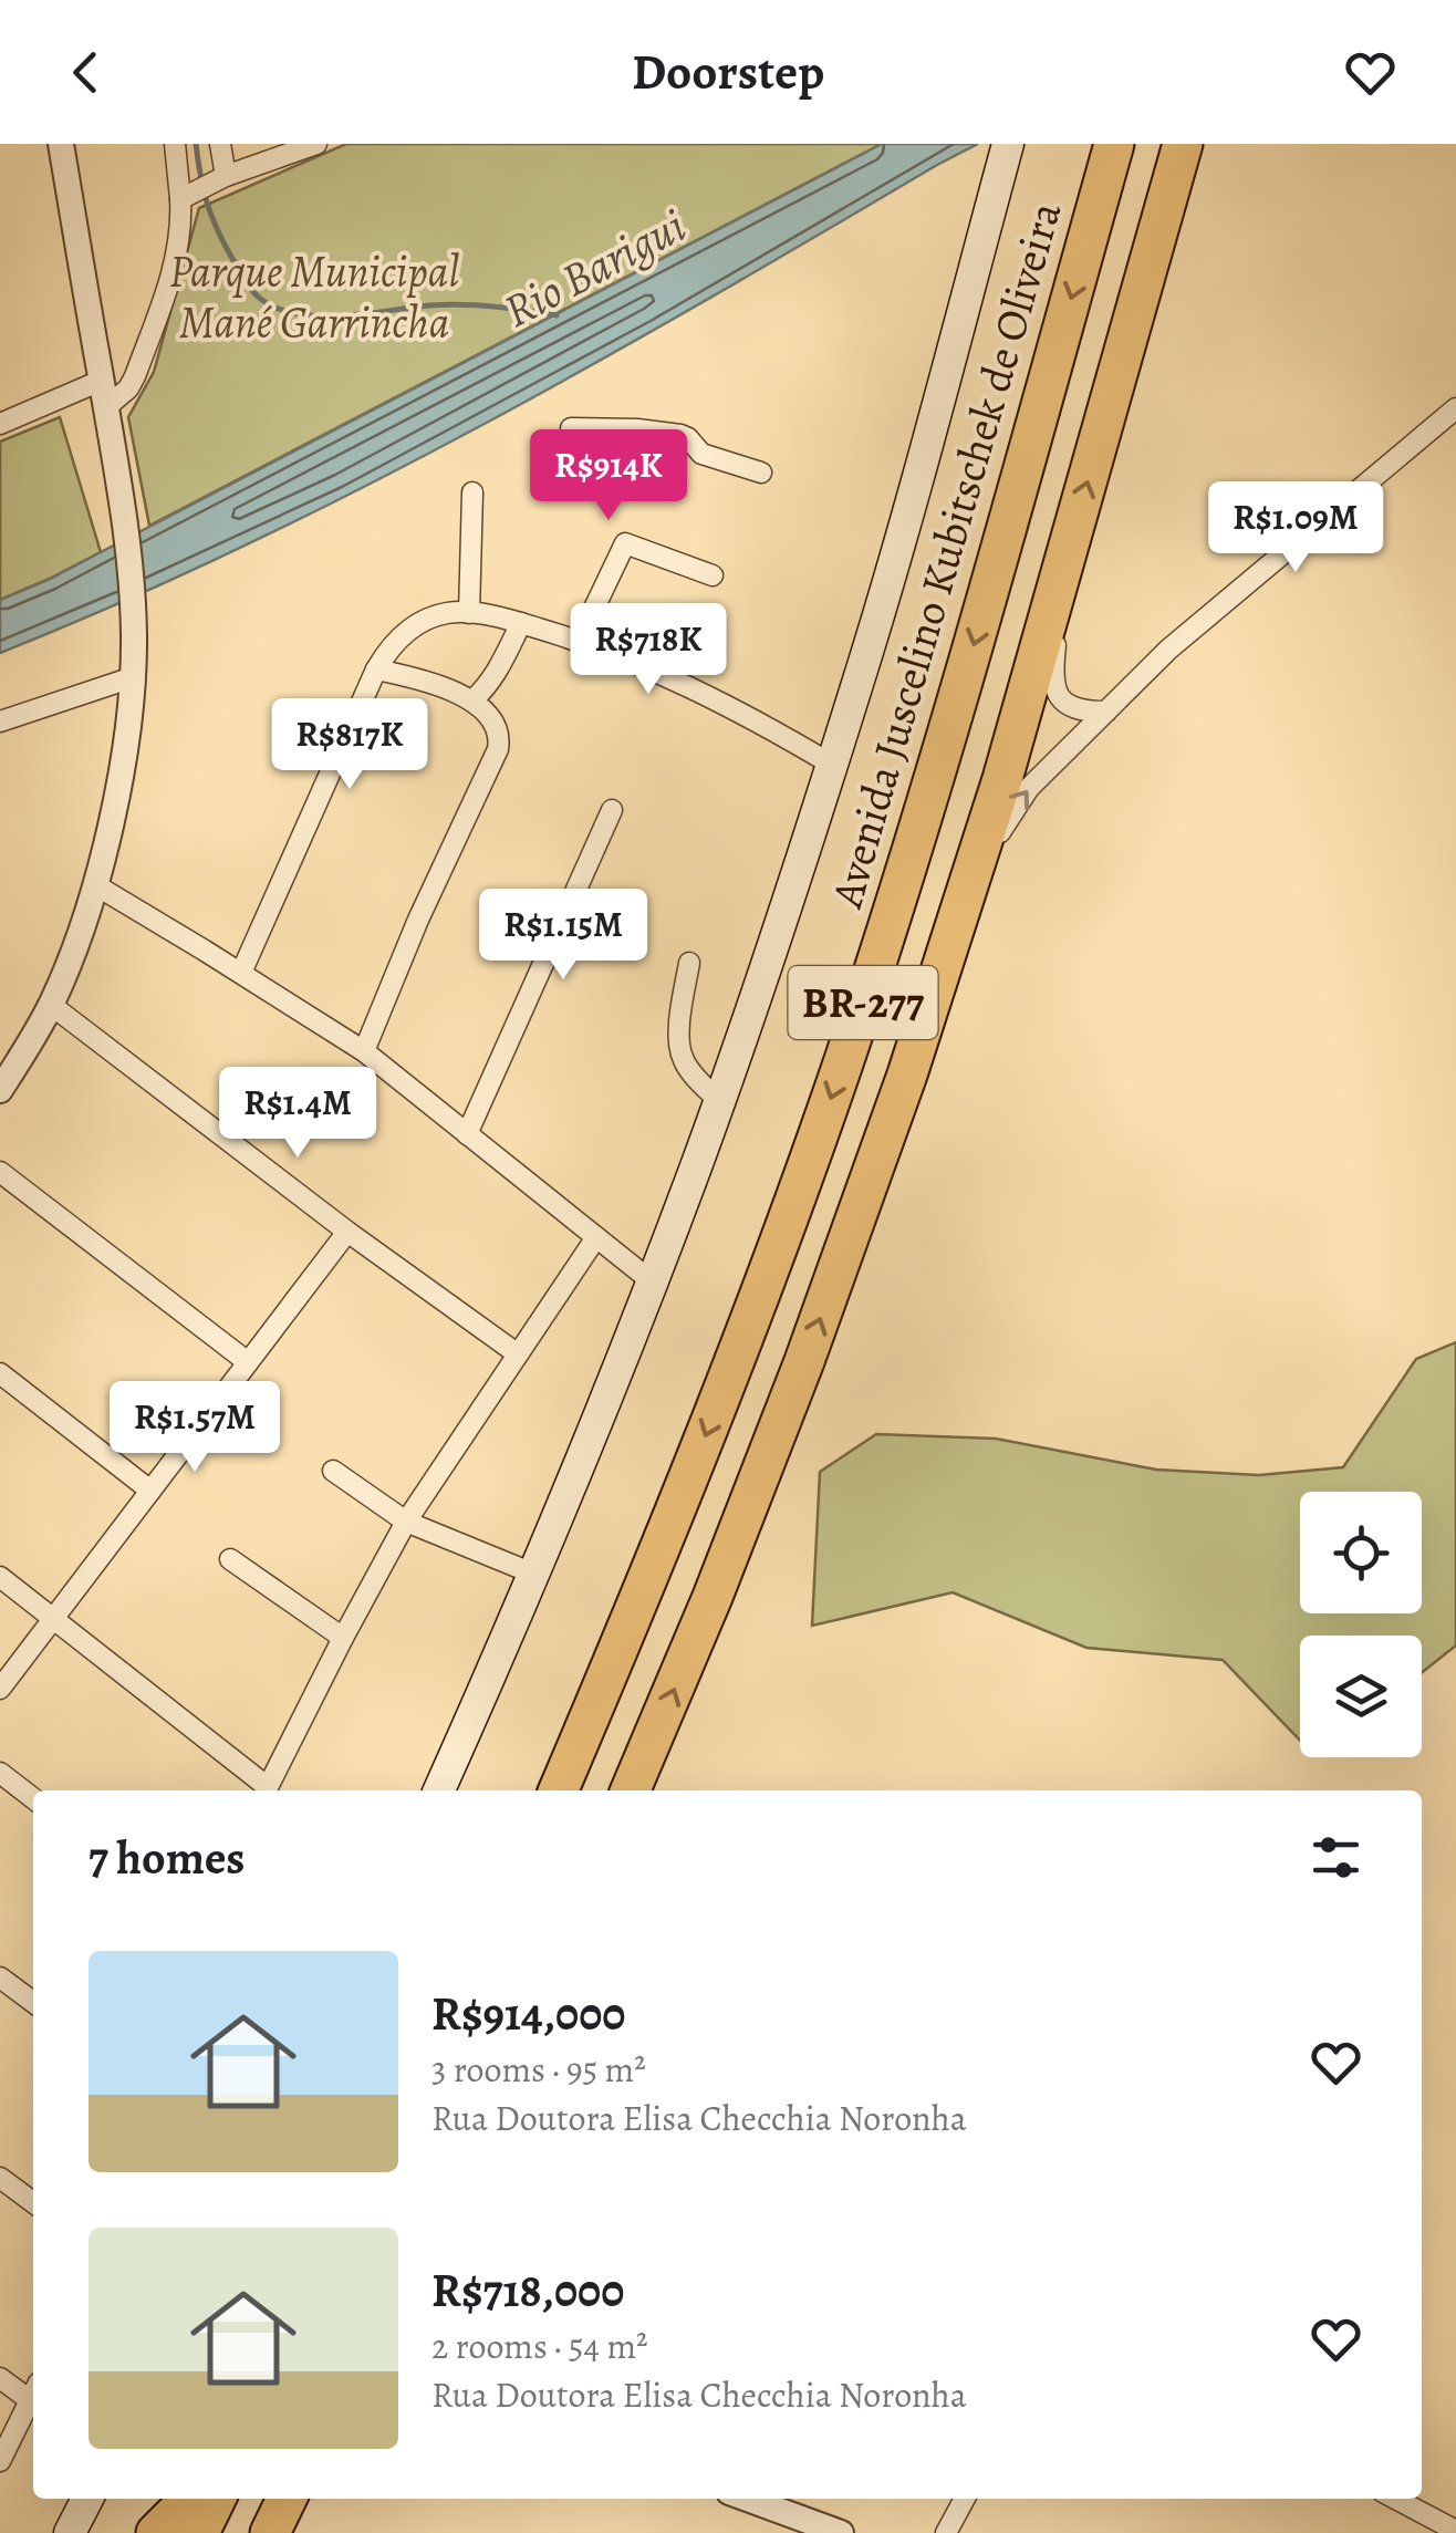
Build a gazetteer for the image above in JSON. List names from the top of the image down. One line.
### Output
{"streets":{"highway":["Avenida Juscelino Kubitschek de Oliveira","BR-277"]},"water":["Rio Barigui"],"parks":["Parque Municipal Mané Garrincha"],"page":{"header":"Doorstep","price":["R$914K","R$1.09M","R$718K","R$817K","R$1.15M","R$1.4M","R$1.57M"],"heading":"7 homes","list":[{"name":"R$914,000","note":"3 rooms · 95 m² · Rua Doutora Elisa Checchia Noronha"},{"name":"R$718,000","note":"2 rooms · 54 m² · Rua Doutora Elisa Checchia Noronha"}]}}
